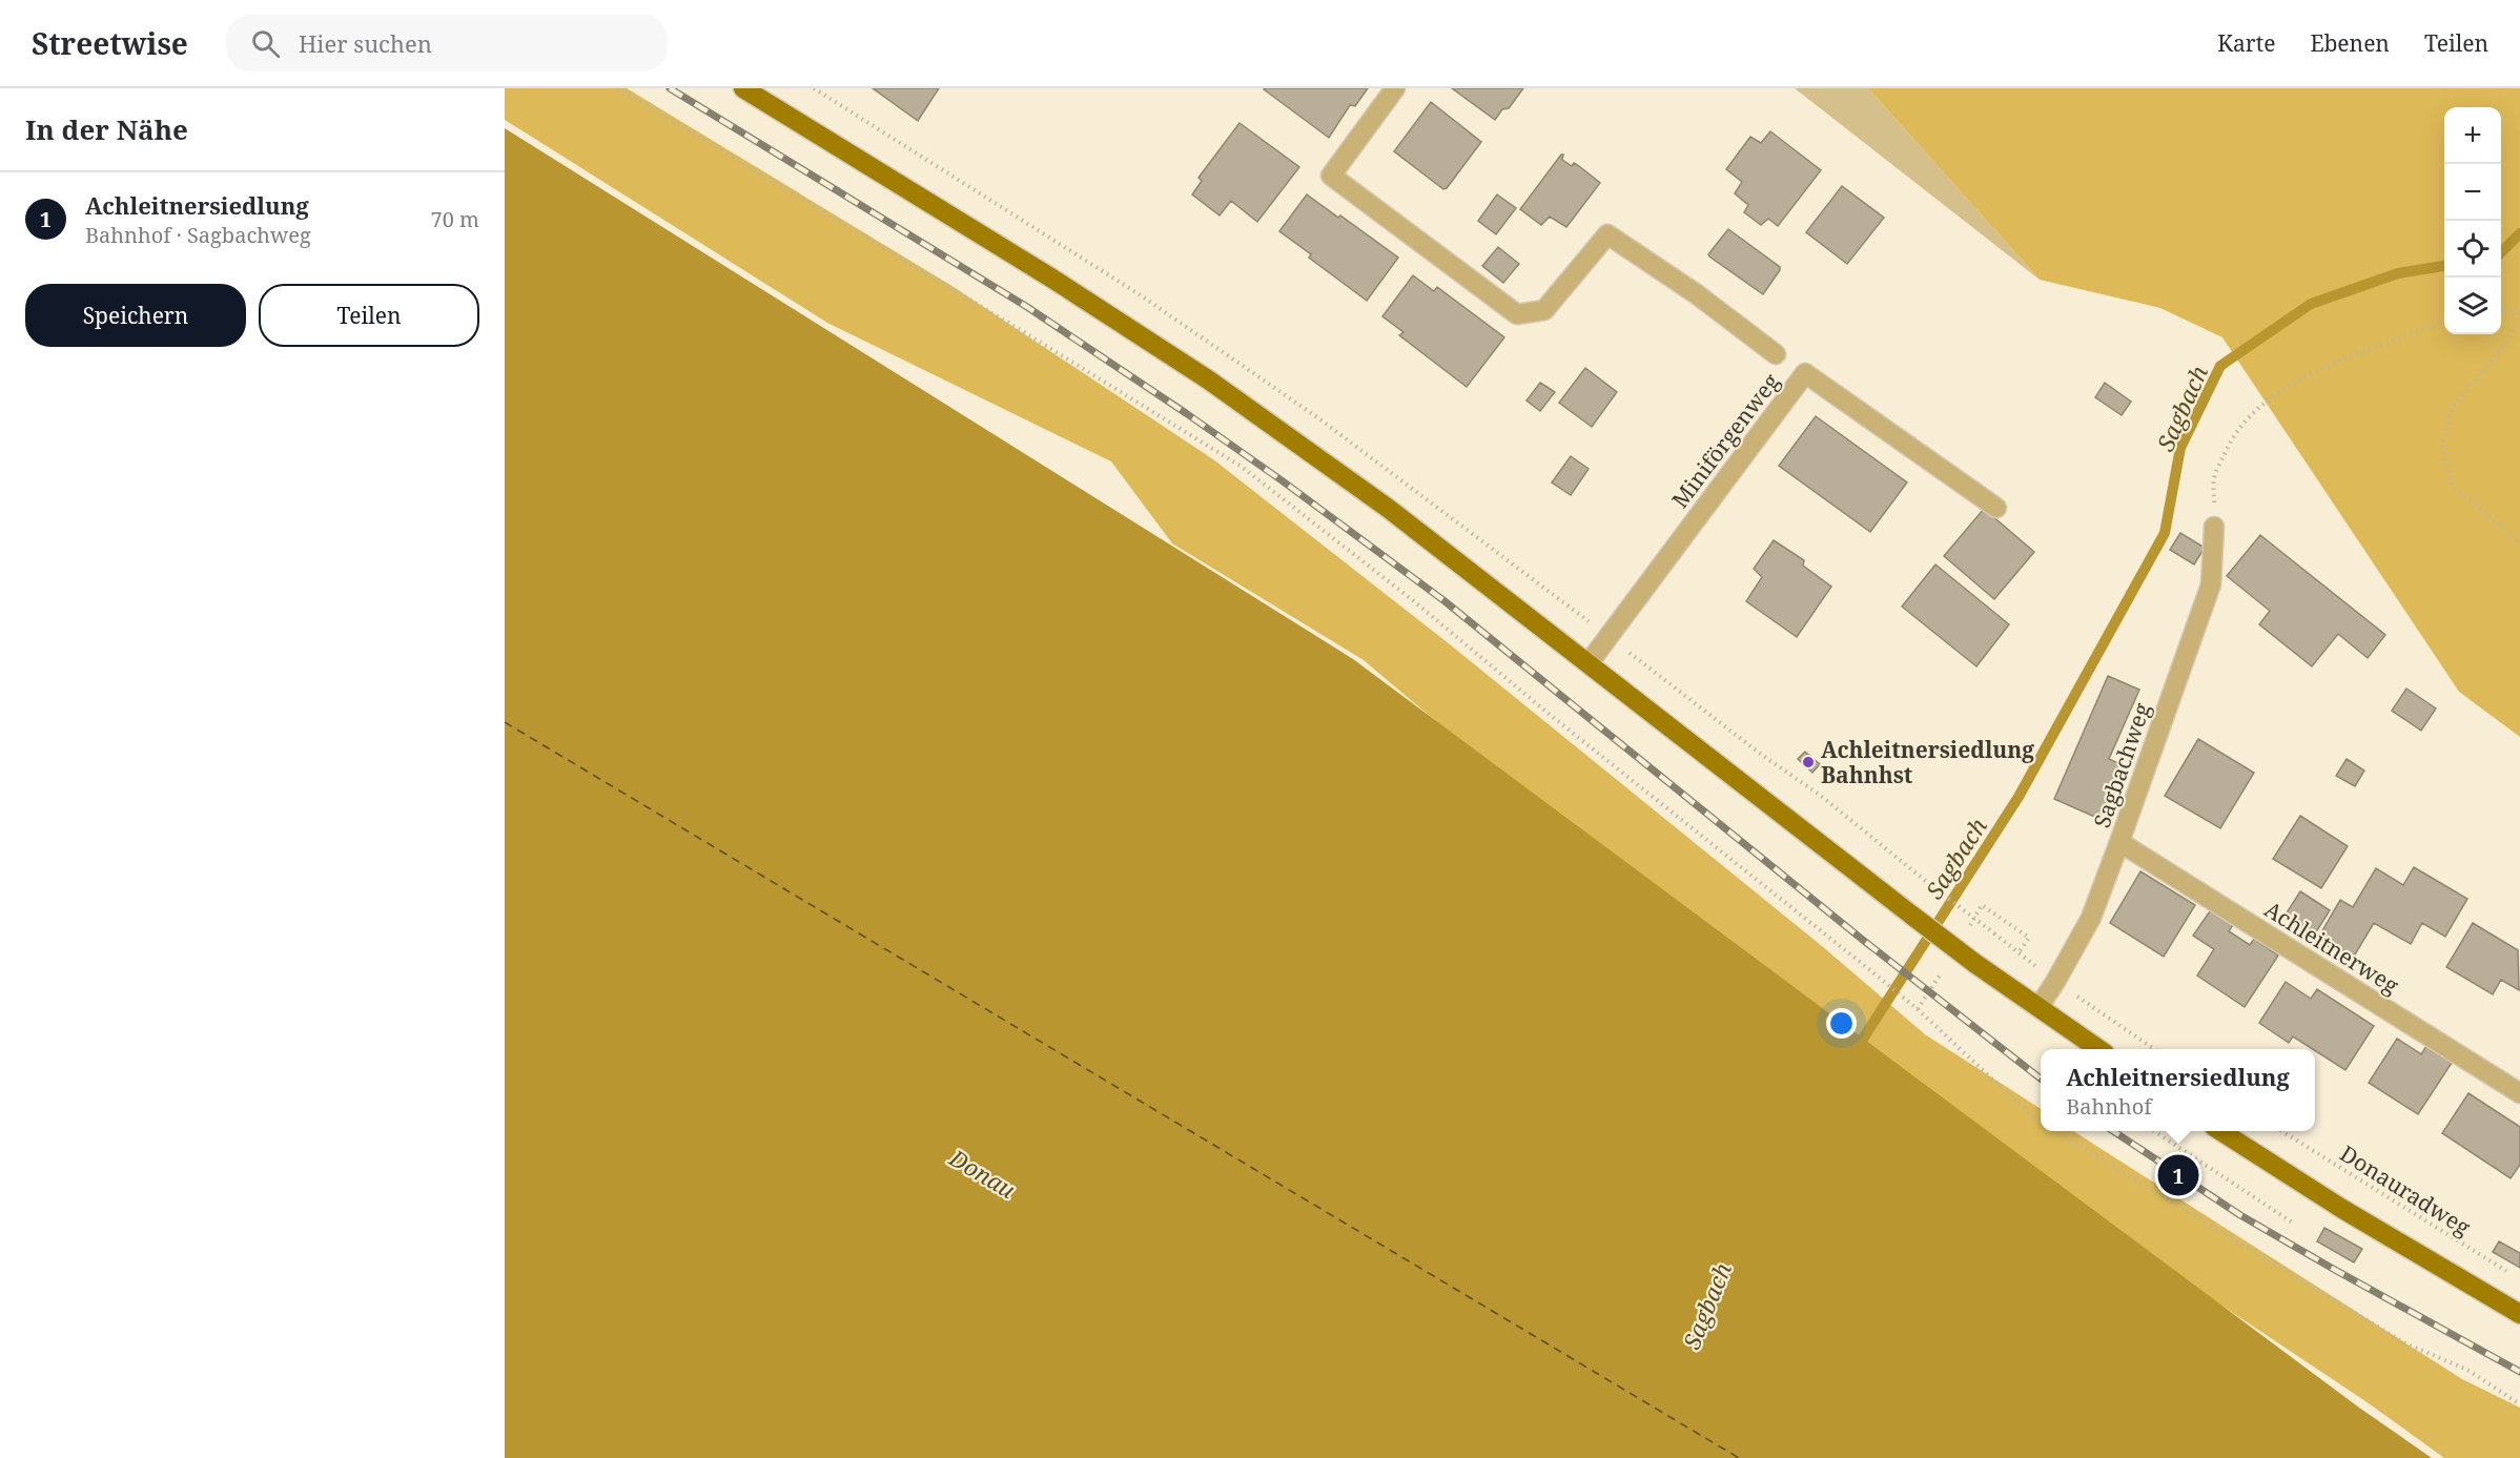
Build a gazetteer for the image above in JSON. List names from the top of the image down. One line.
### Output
{"streets":{"street":["Miniförgenweg","Sagbachweg","Achleitnerweg"],"path":["Donauradweg"]},"crossings":[["Sagbachweg","Achleitnerweg"]],"water":["Sagbach","Donau"],"places":["Achleitnersiedlung Bahnhst"],"page":{"header":"Streetwise","search":"Hier suchen","nav":["Karte","Ebenen","Teilen"],"heading":"In der Nähe","map_buttons":["+","−"],"list":[{"mark":"1","name":"Achleitnersiedlung","note":"Bahnhof · Sagbachweg","value":"70 m"}],"buttons":["Speichern","Teilen"],"popup":["Achleitnersiedlung","Bahnhof"],"pins":"1"}}
